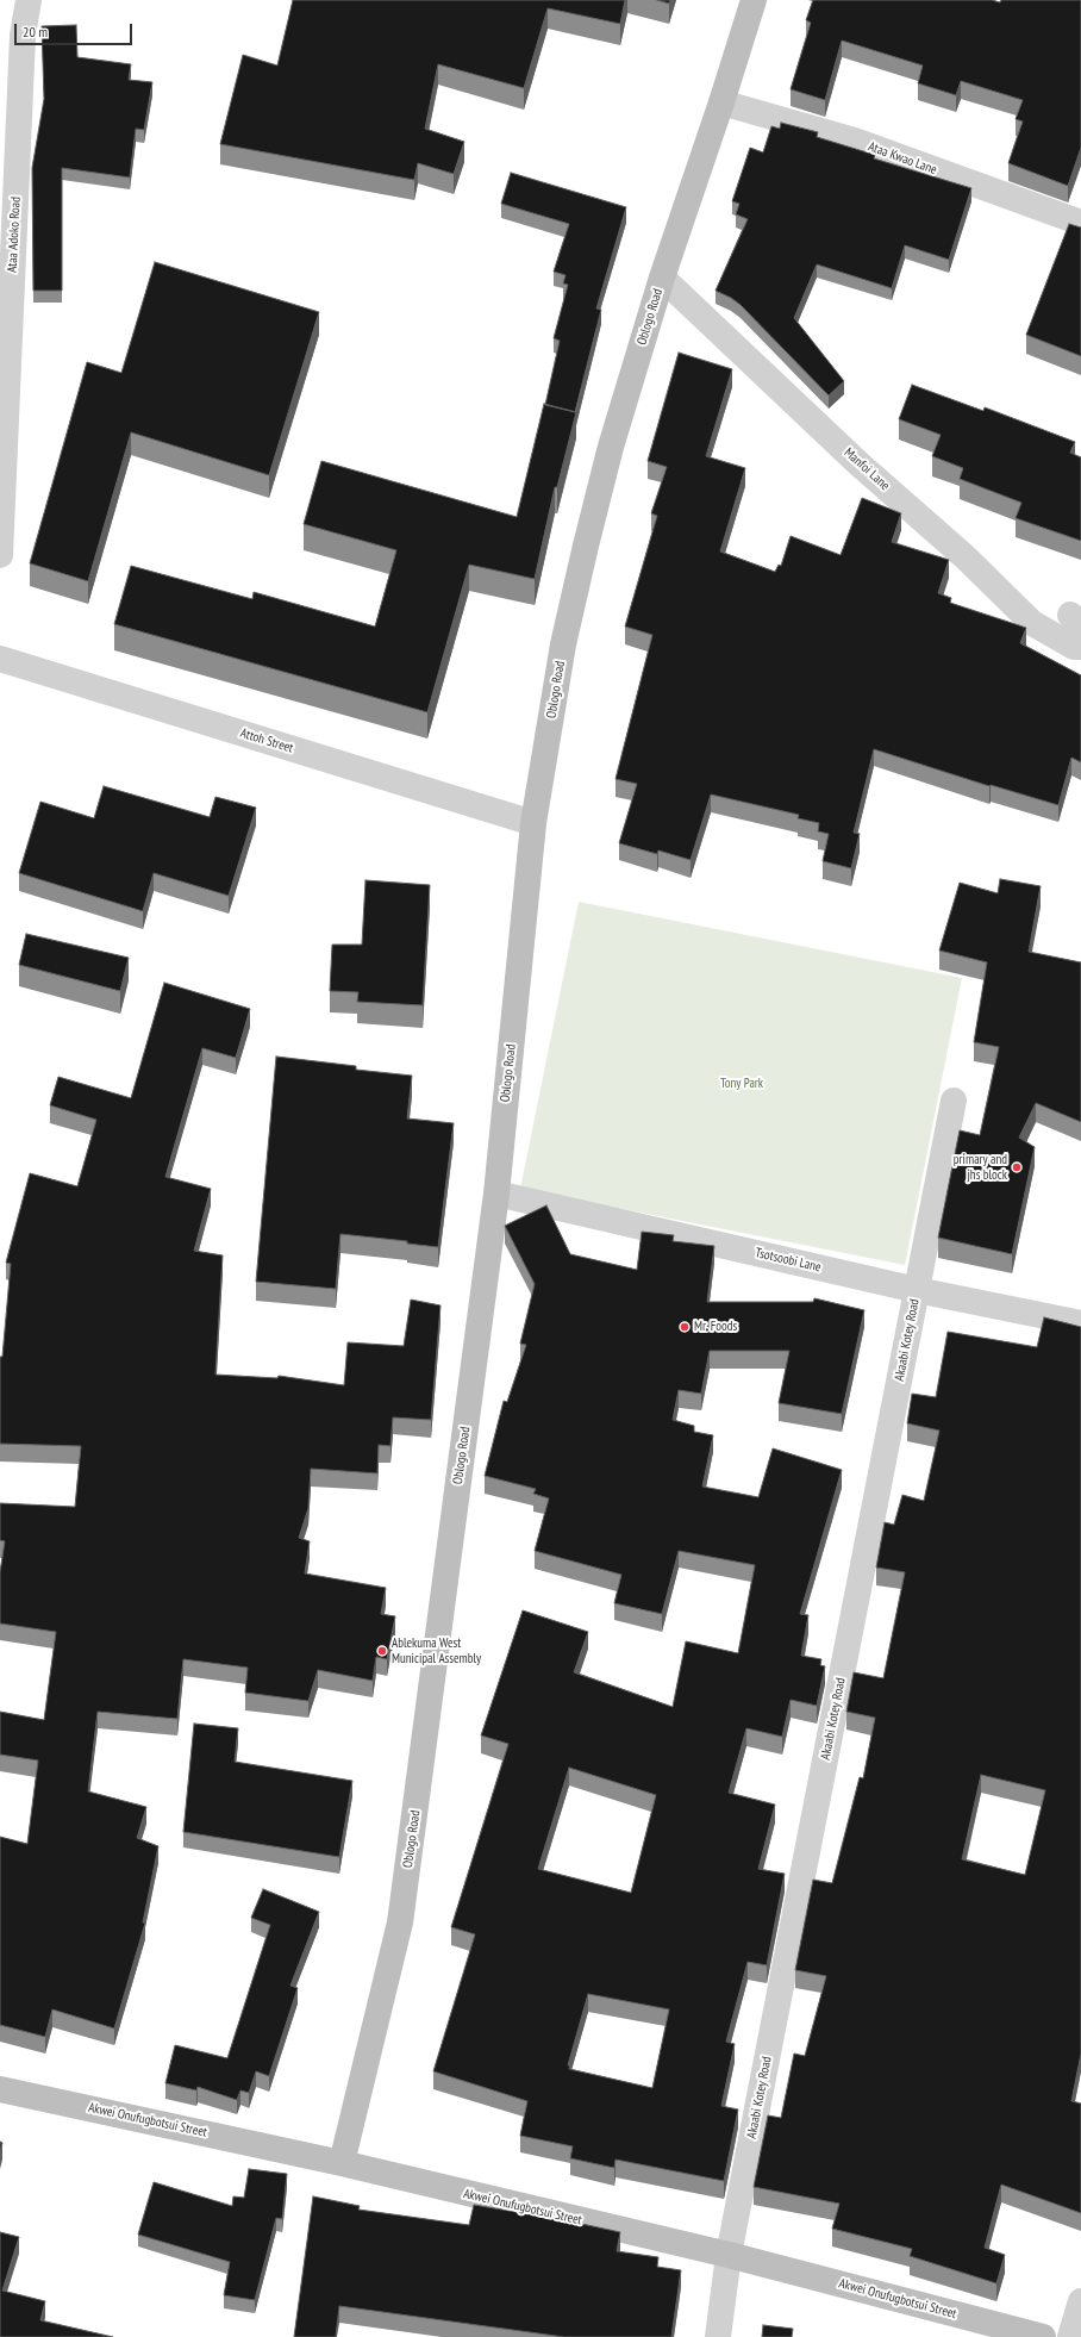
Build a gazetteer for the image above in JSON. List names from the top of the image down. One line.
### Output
{"streets":{"main road":["Oblogo Road","Akwei Onufugbotsui Street"],"street":["Ataa Kwao Lane","Ataa Adoko Road","Manfoi Lane","Attoh Street","Tsotsoobi Lane","Akaabi Kotey Road"]},"crossings":[["Ataa Kwao Lane","Oblogo Road"],["Oblogo Road","Manfoi Lane"],["Oblogo Road","Attoh Street"],["Oblogo Road","Tsotsoobi Lane"],["Oblogo Road","Akwei Onufugbotsui Street"],["Tsotsoobi Lane","Akaabi Kotey Road"],["Akaabi Kotey Road","Akwei Onufugbotsui Street"]],"parks":["Tony Park"],"places":["primary and jhs block","Mr. Foods","Ablekuma West Municipal Assembly"],"scale_bar":"20 m"}
